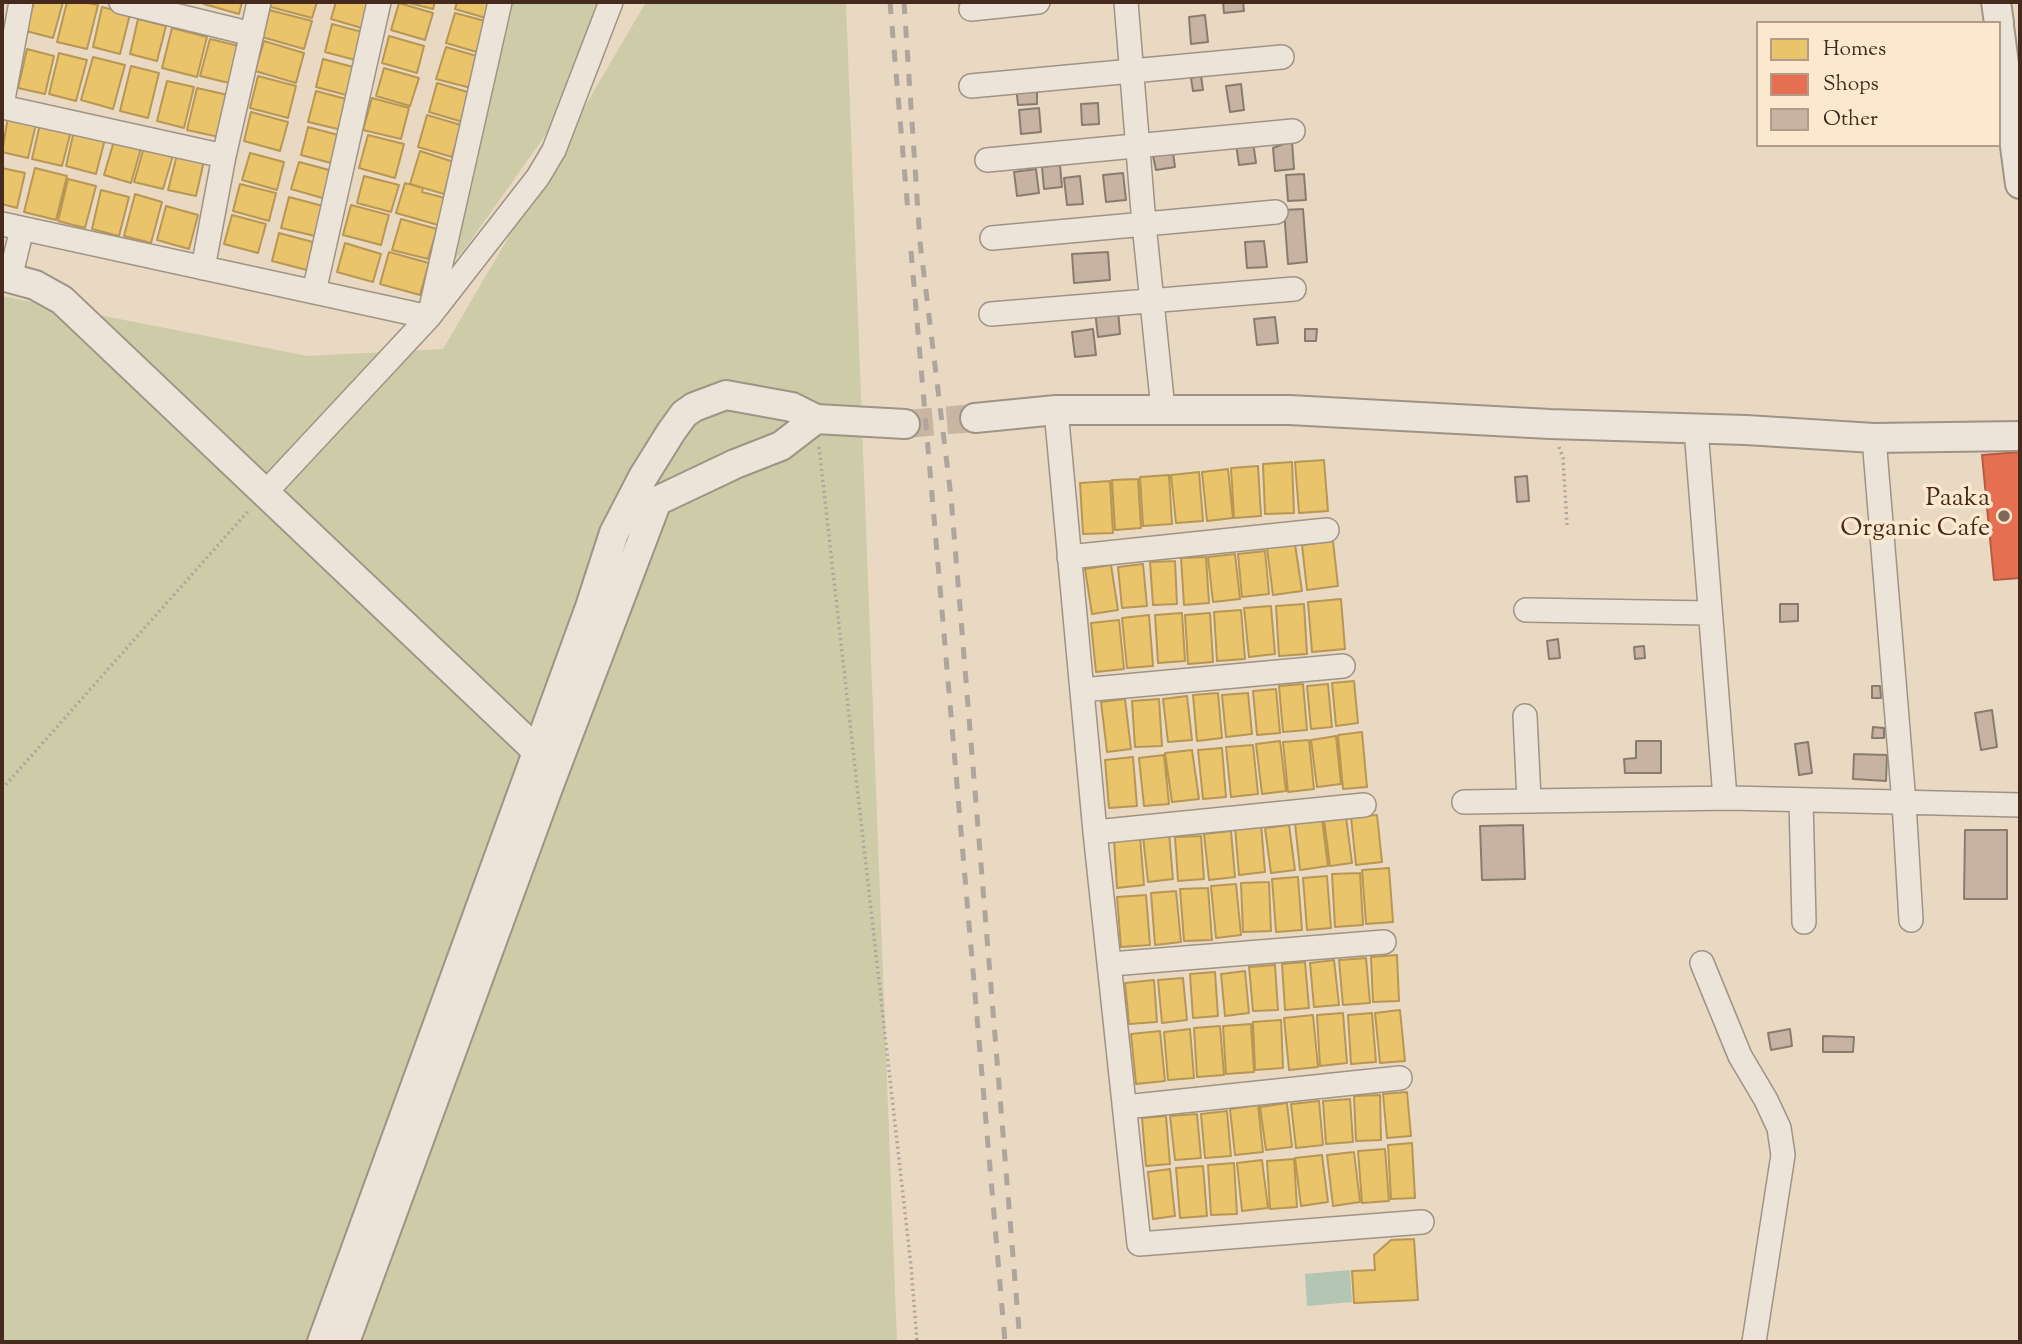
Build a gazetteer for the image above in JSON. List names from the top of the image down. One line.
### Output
{"places":["Paaka Organic Cafe"],"legend":["Homes","Shops","Other"]}
